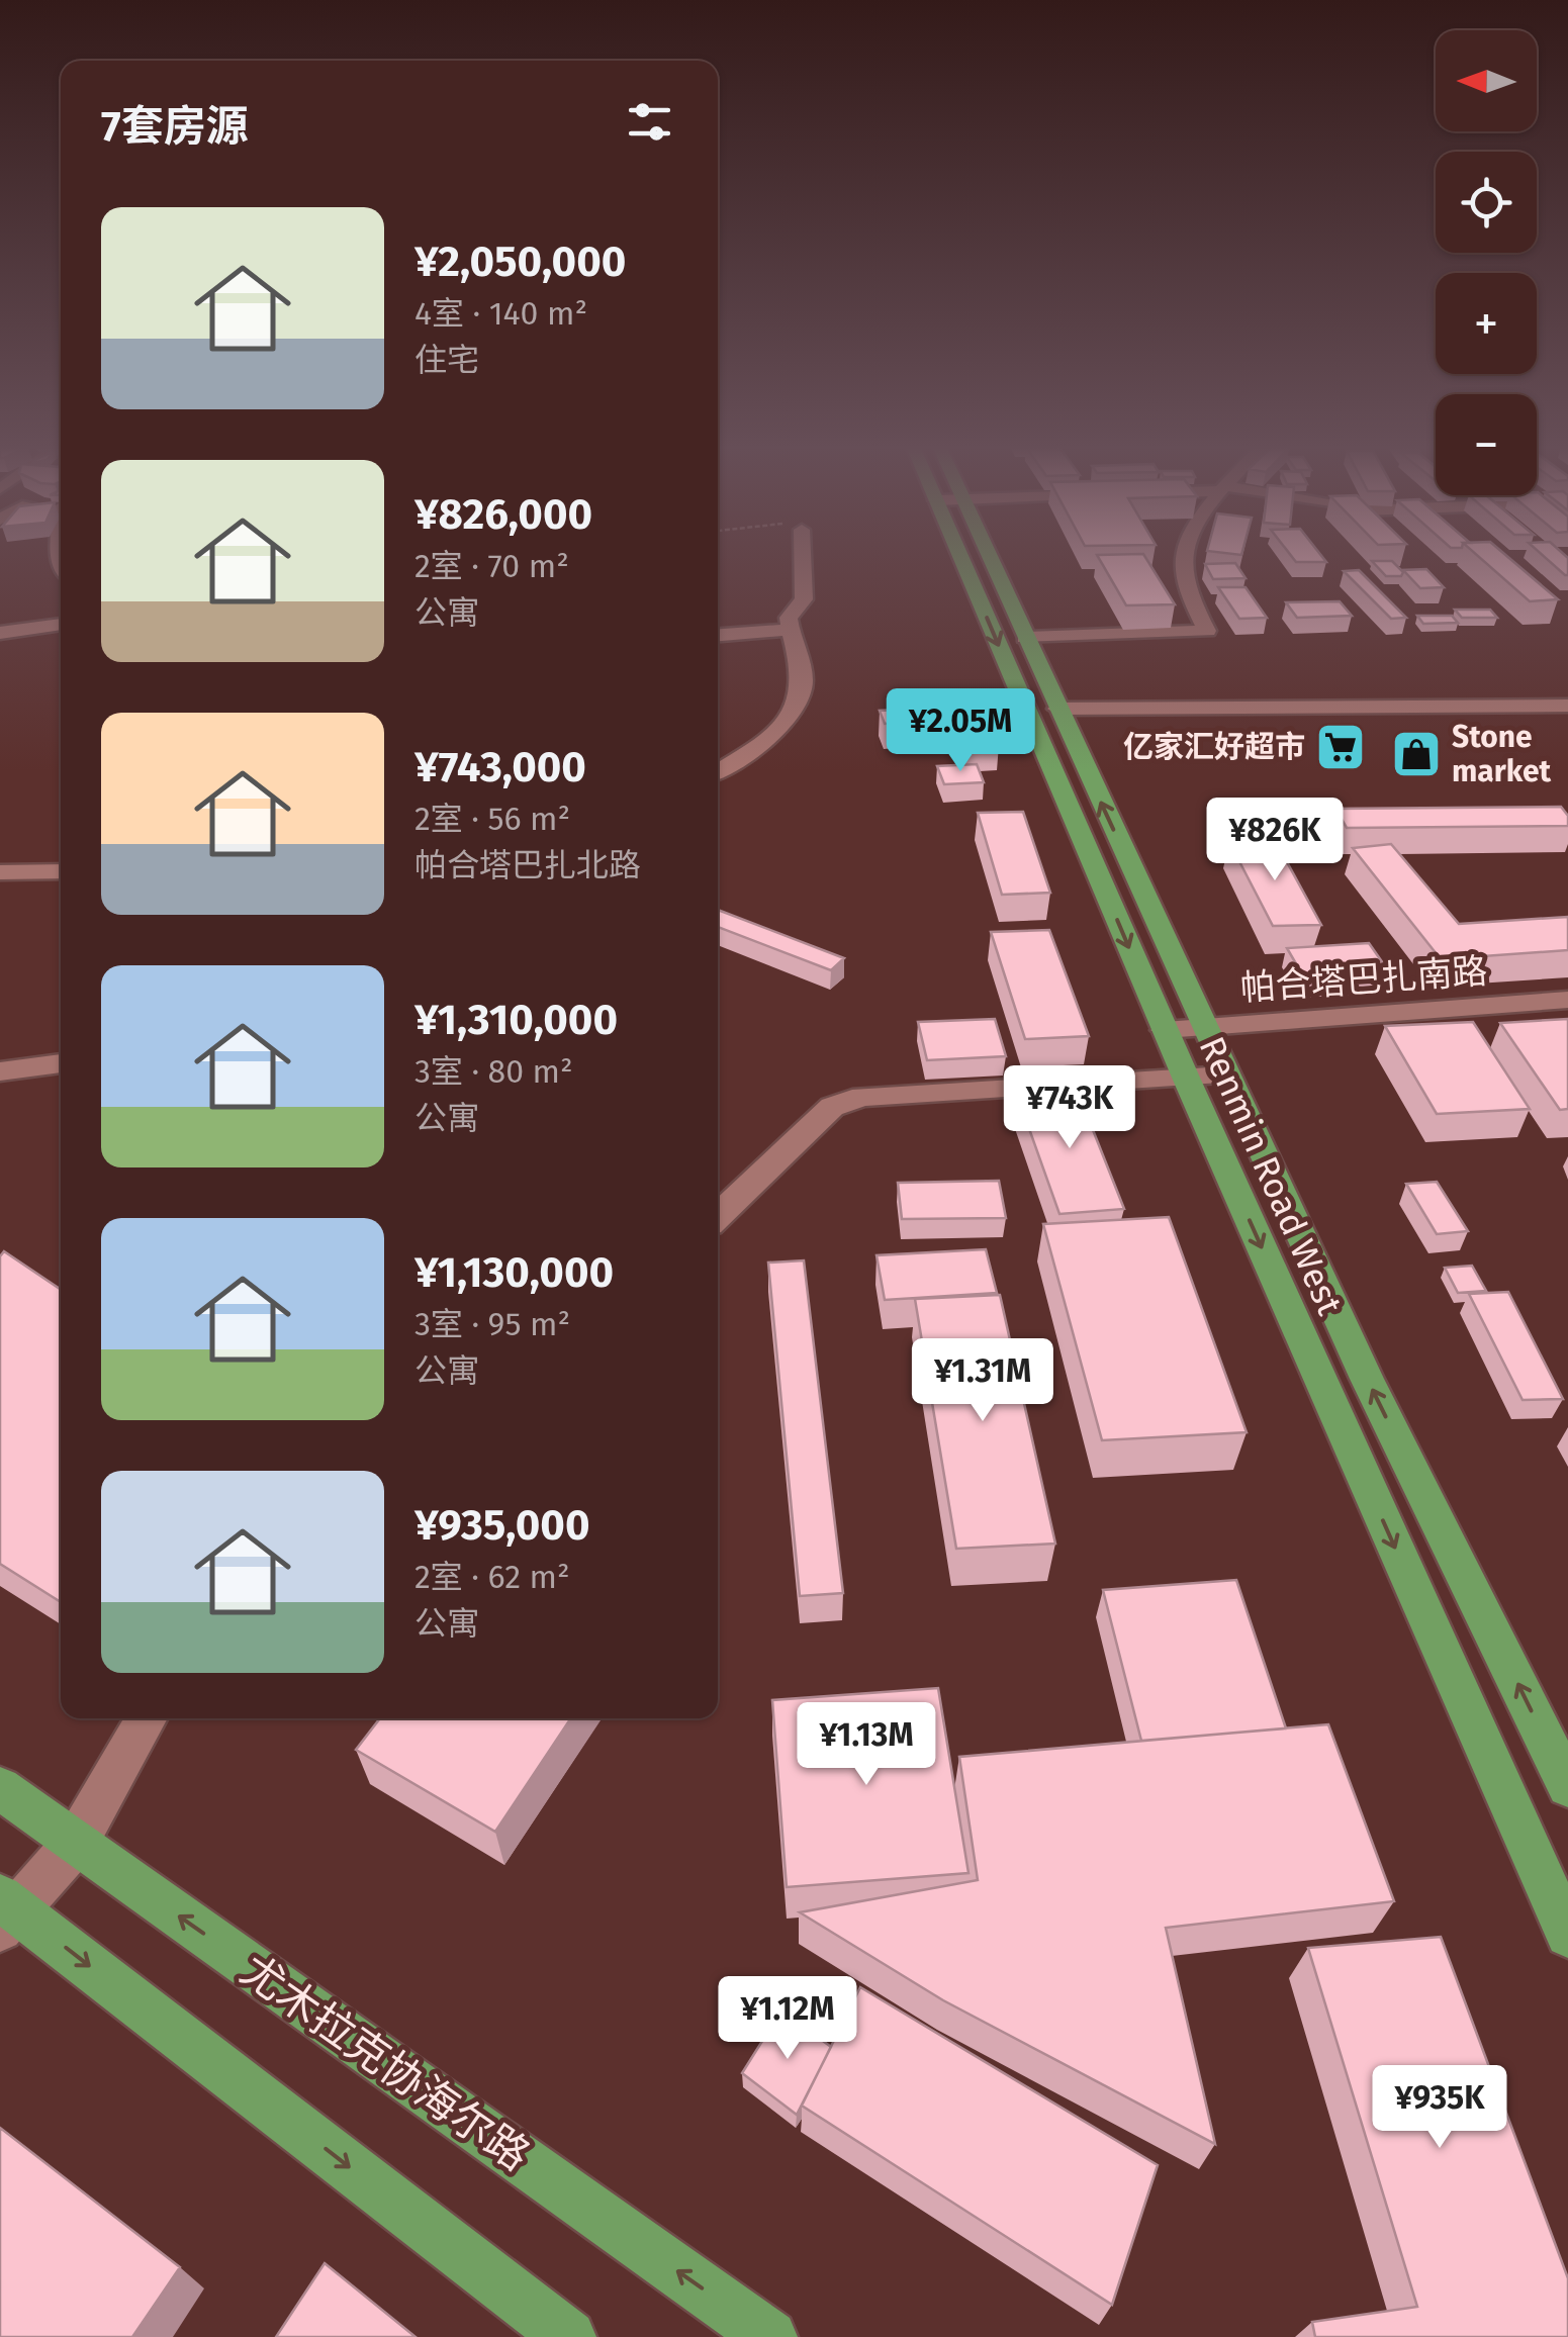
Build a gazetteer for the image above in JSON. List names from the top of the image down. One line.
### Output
{"streets":{"main road":["Renmin Road West","尤木拉克协海尔路"],"street":["帕合塔巴扎南路"]},"crossings":[["帕合塔巴扎南路","Renmin Road West"]],"places":{"supermarket":["亿家汇好超市"],"shop":["Stone market"]},"north":"left","page":{"map_buttons":["+","−"],"heading":"7套房源","list":[{"name":"¥2,050,000","note":"4室 · 140 m² · 住宅"},{"name":"¥826,000","note":"2室 · 70 m² · 公寓"},{"name":"¥743,000","note":"2室 · 56 m² · 帕合塔巴扎北路"},{"name":"¥1,310,000","note":"3室 · 80 m² · 公寓"},{"name":"¥1,130,000","note":"3室 · 95 m² · 公寓"},{"name":"¥935,000","note":"2室 · 62 m² · 公寓"}],"price":["¥2.05M","¥826K","¥743K","¥1.31M","¥1.13M","¥1.12M","¥935K"]}}
